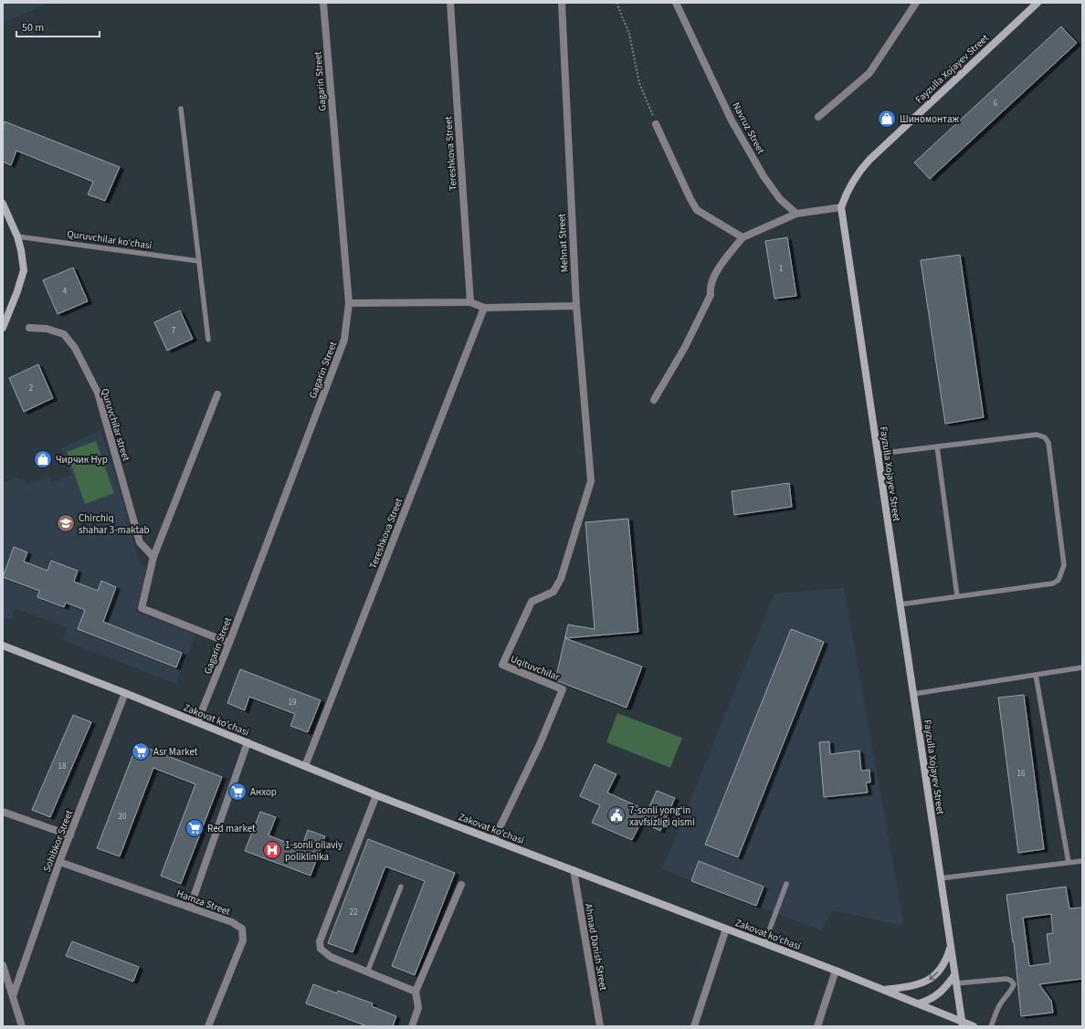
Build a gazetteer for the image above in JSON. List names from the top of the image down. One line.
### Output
{"streets":{"main road":["Fayzulla Xojayev Street","Zakovat ko'chasi"],"street":["Gagarin Street","Navruz Street","Tereshkova Street","Mehnat Street","Quruvchilar street","Uqituvchilar","Sohibkor Street","Hamza Street","Ahmad Danish Street"],"lane":["Quruvchilar ko‘chasi"]},"crossings":[["Fayzulla Xojayev Street","Zakovat ko'chasi"],["Gagarin Street","Zakovat ko'chasi"],["Tereshkova Street","Zakovat ko'chasi"],["Mehnat Street","Uqituvchilar"],["Uqituvchilar","Zakovat ko'chasi"],["Zakovat ko'chasi","Sohibkor Street"],["Zakovat ko'chasi","Ahmad Danish Street"],["Sohibkor Street","Hamza Street"]],"places":{"shop":["Шиномонтаж","Чирчик Нур"],"school or university":["Chirchiq shahar 3-maktab"],"supermarket":["Asr Market","Анхор","Red market"],"public building":["7-sonli yong‘in xavfsizligi qismi"],"hospital":["1-sonli oilaviy poliklinika"]},"house_numbers":["6","1","4","7","2","19","18","16","20","22"],"scale_bar":"50 m"}
